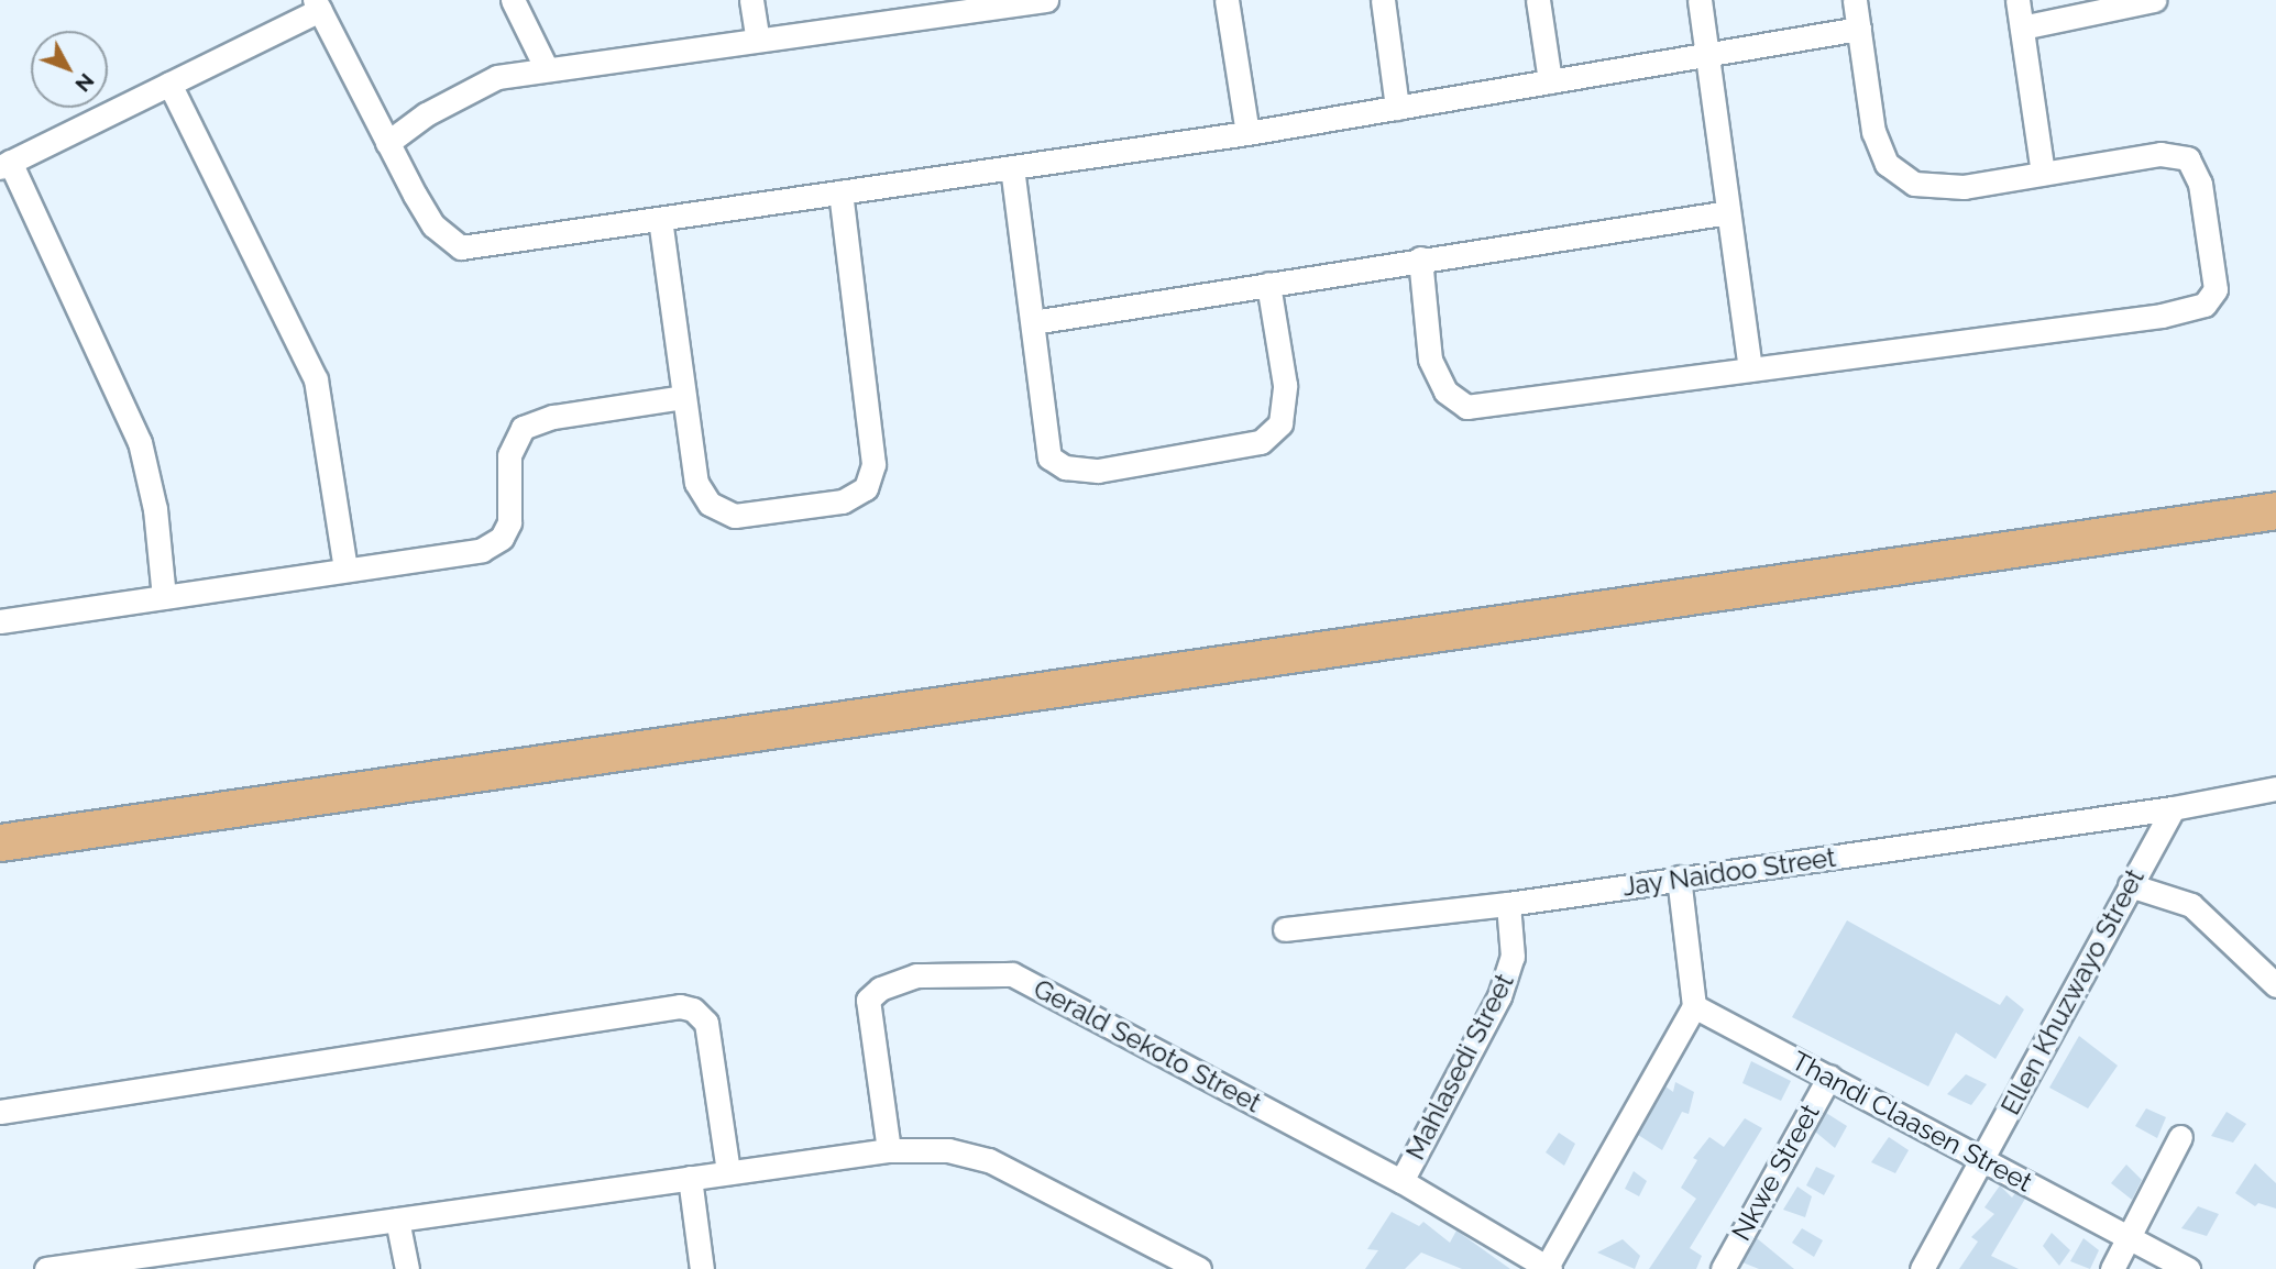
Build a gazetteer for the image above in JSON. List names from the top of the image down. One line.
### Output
{"streets":{"street":["Jay Naidoo Street","Ellen Khuzwayo Street","Gerald Sekoto Street","Mahlasedi Street","Thandi Claasen Street","Nkwe Street"]},"crossings":[["Jay Naidoo Street","Ellen Khuzwayo Street"],["Jay Naidoo Street","Mahlasedi Street"],["Ellen Khuzwayo Street","Thandi Claasen Street"],["Gerald Sekoto Street","Mahlasedi Street"],["Gerald Sekoto Street","Thandi Claasen Street"],["Thandi Claasen Street","Nkwe Street"]],"north":"bottom right"}
